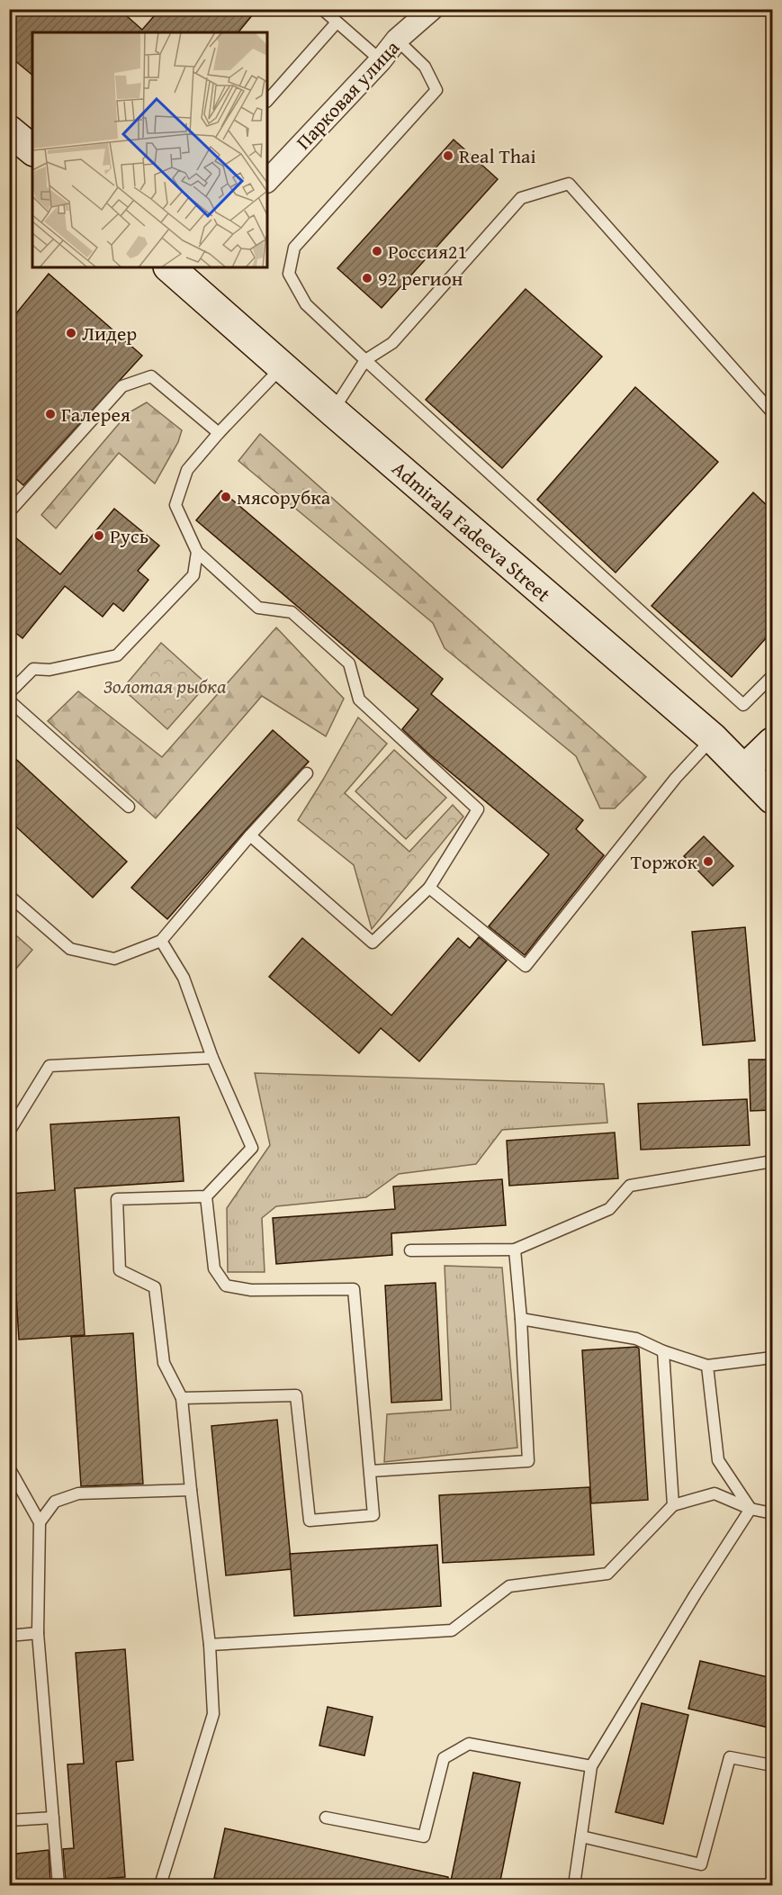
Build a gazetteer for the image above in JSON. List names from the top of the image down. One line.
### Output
{"streets":{"main road":["Admirala Fadeeva Street"],"street":["Парковая улица"]},"parks":["Золотая рыбка"],"places":["Real Thai","Россия21","92 регион","Лидер","Галерея","мясорубка","Русь","Торжок"]}
